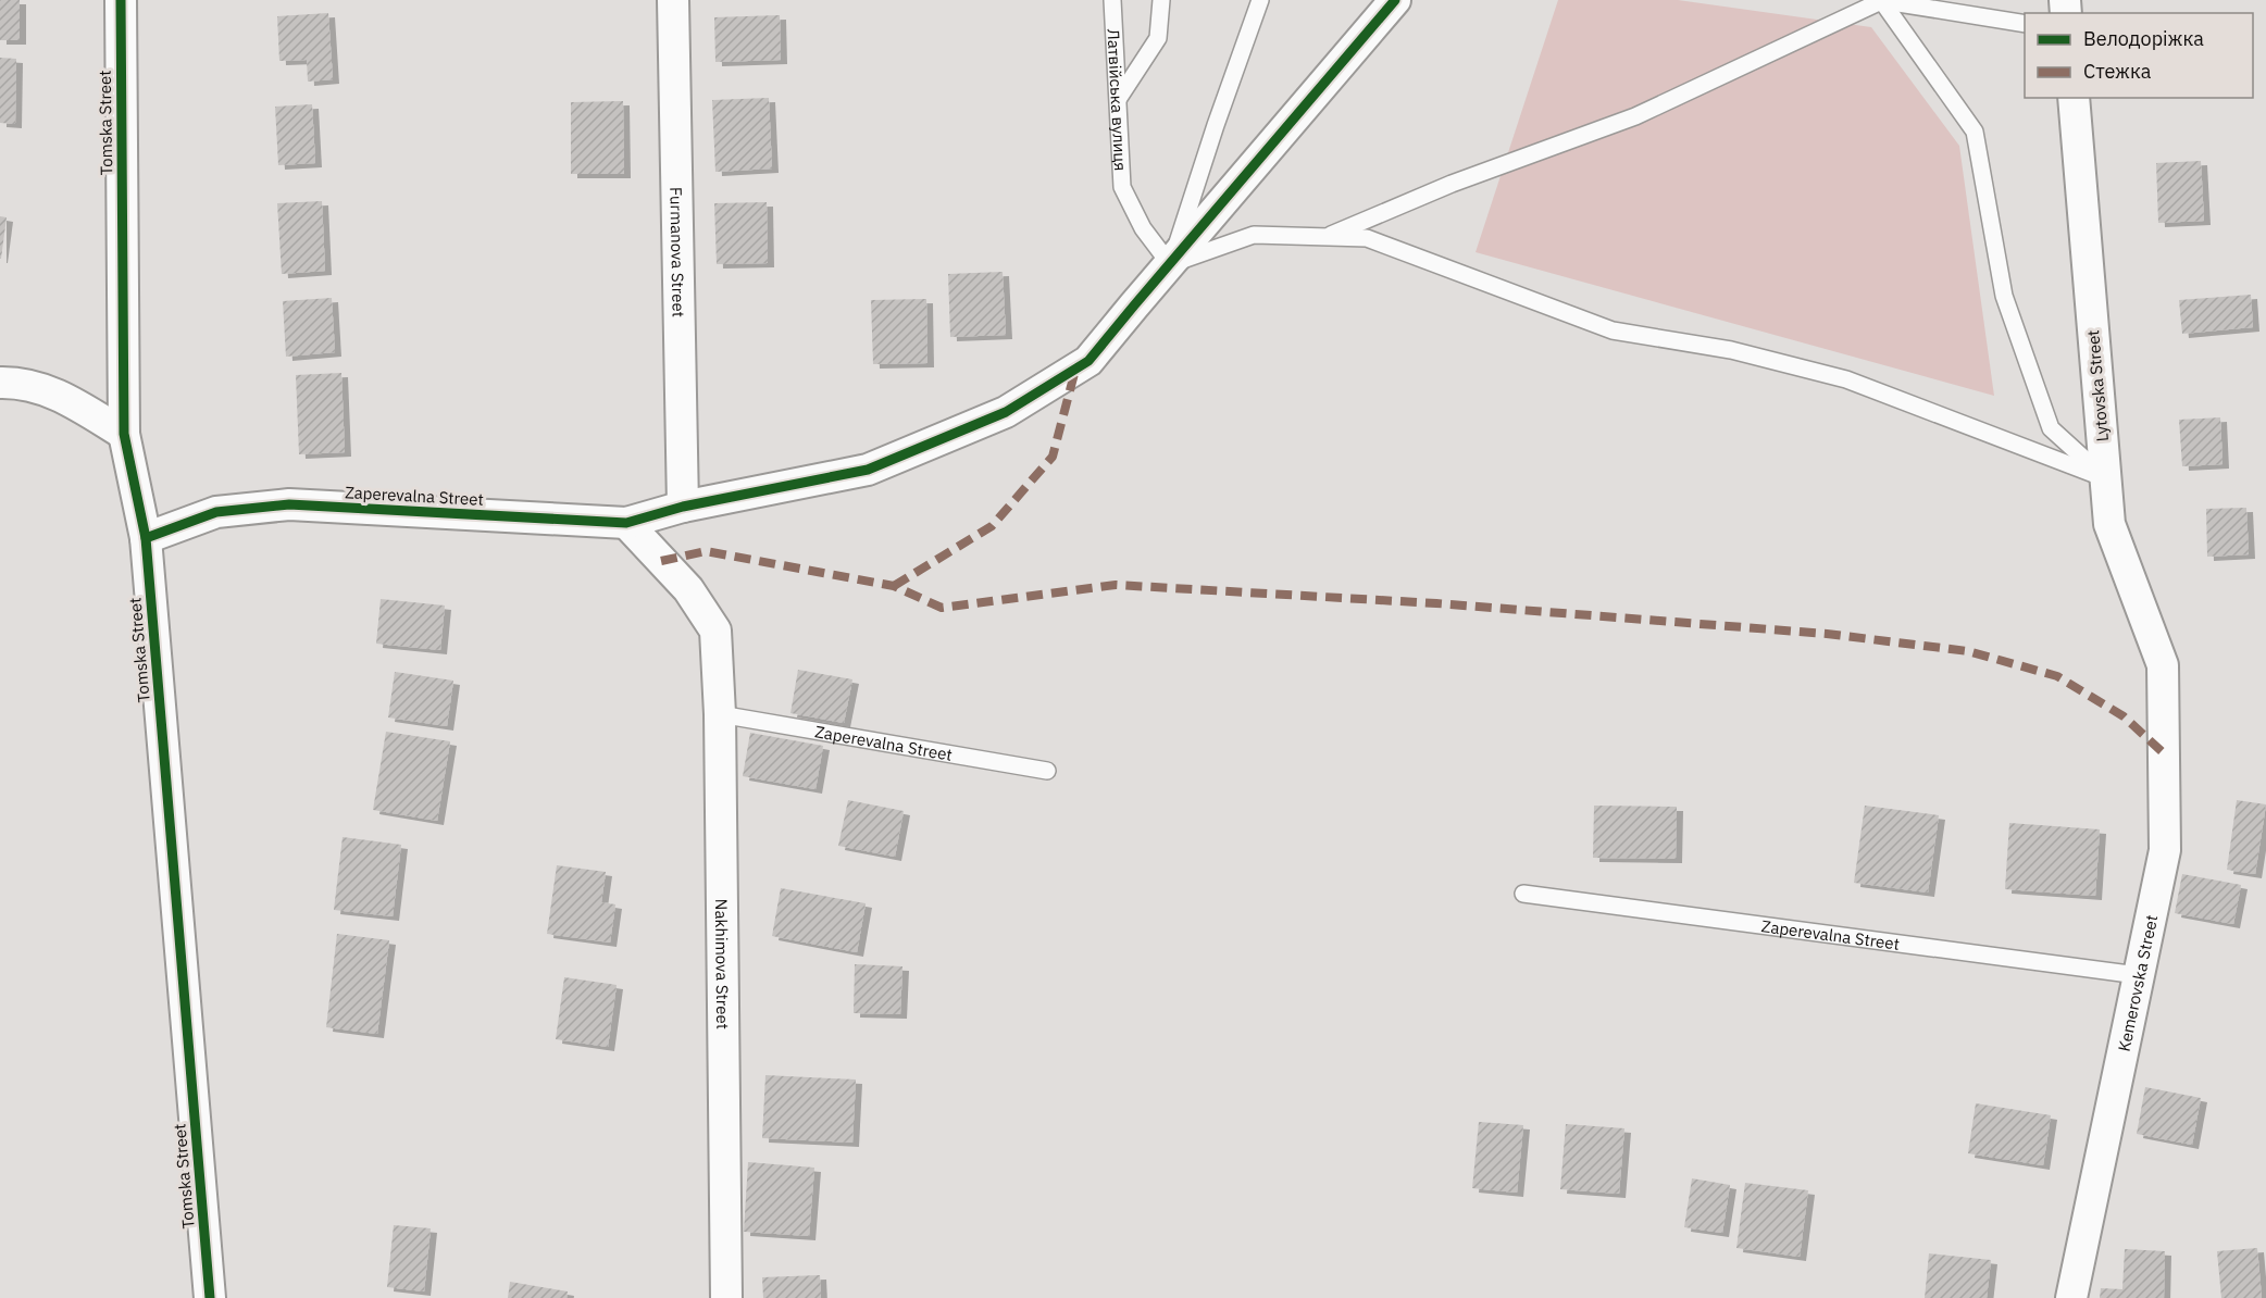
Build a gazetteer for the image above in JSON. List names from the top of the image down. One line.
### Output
{"streets":{"street":["Tomska Street","Furmanova Street","Lytovska Street","Zaperevalna Street","Nakhimova Street","Kemerovska Street"],"lane":["Латвiйська вулиця"]},"crossings":[["Латвiйська вулиця","Zaperevalna Street"],["Tomska Street","Zaperevalna Street"],["Furmanova Street","Zaperevalna Street"],["Lytovska Street","Kemerovska Street"],["Zaperevalna Street","Nakhimova Street"],["Zaperevalna Street","Kemerovska Street"]],"legend":["Велодоріжка","Стежка"]}
